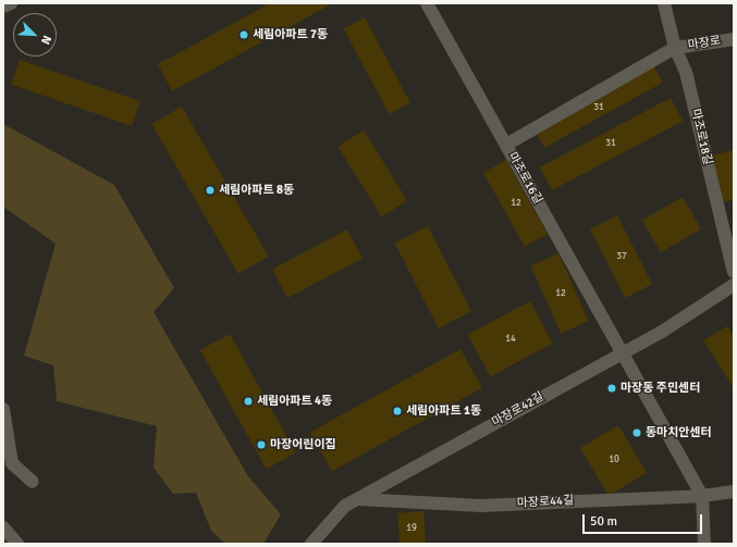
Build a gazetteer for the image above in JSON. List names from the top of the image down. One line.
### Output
{"streets":{"street":["마장로","마조로18길","마조로16길","마장로42길","마장로44길"]},"crossings":[["마장로","마조로18길"],["마조로16길","마장로42길"],["마조로16길","마장로44길"],["마장로42길","마장로44길"]],"places":["세림아파트 7동","세림아파트 8동","마장동 주민센터","세림아파트 4동","세림아파트 1동","동마치안센터","마장어린이집"],"house_numbers":["31","31","12","37","12","14","10","19"],"scale_bar":"50 m","north":"bottom right"}
